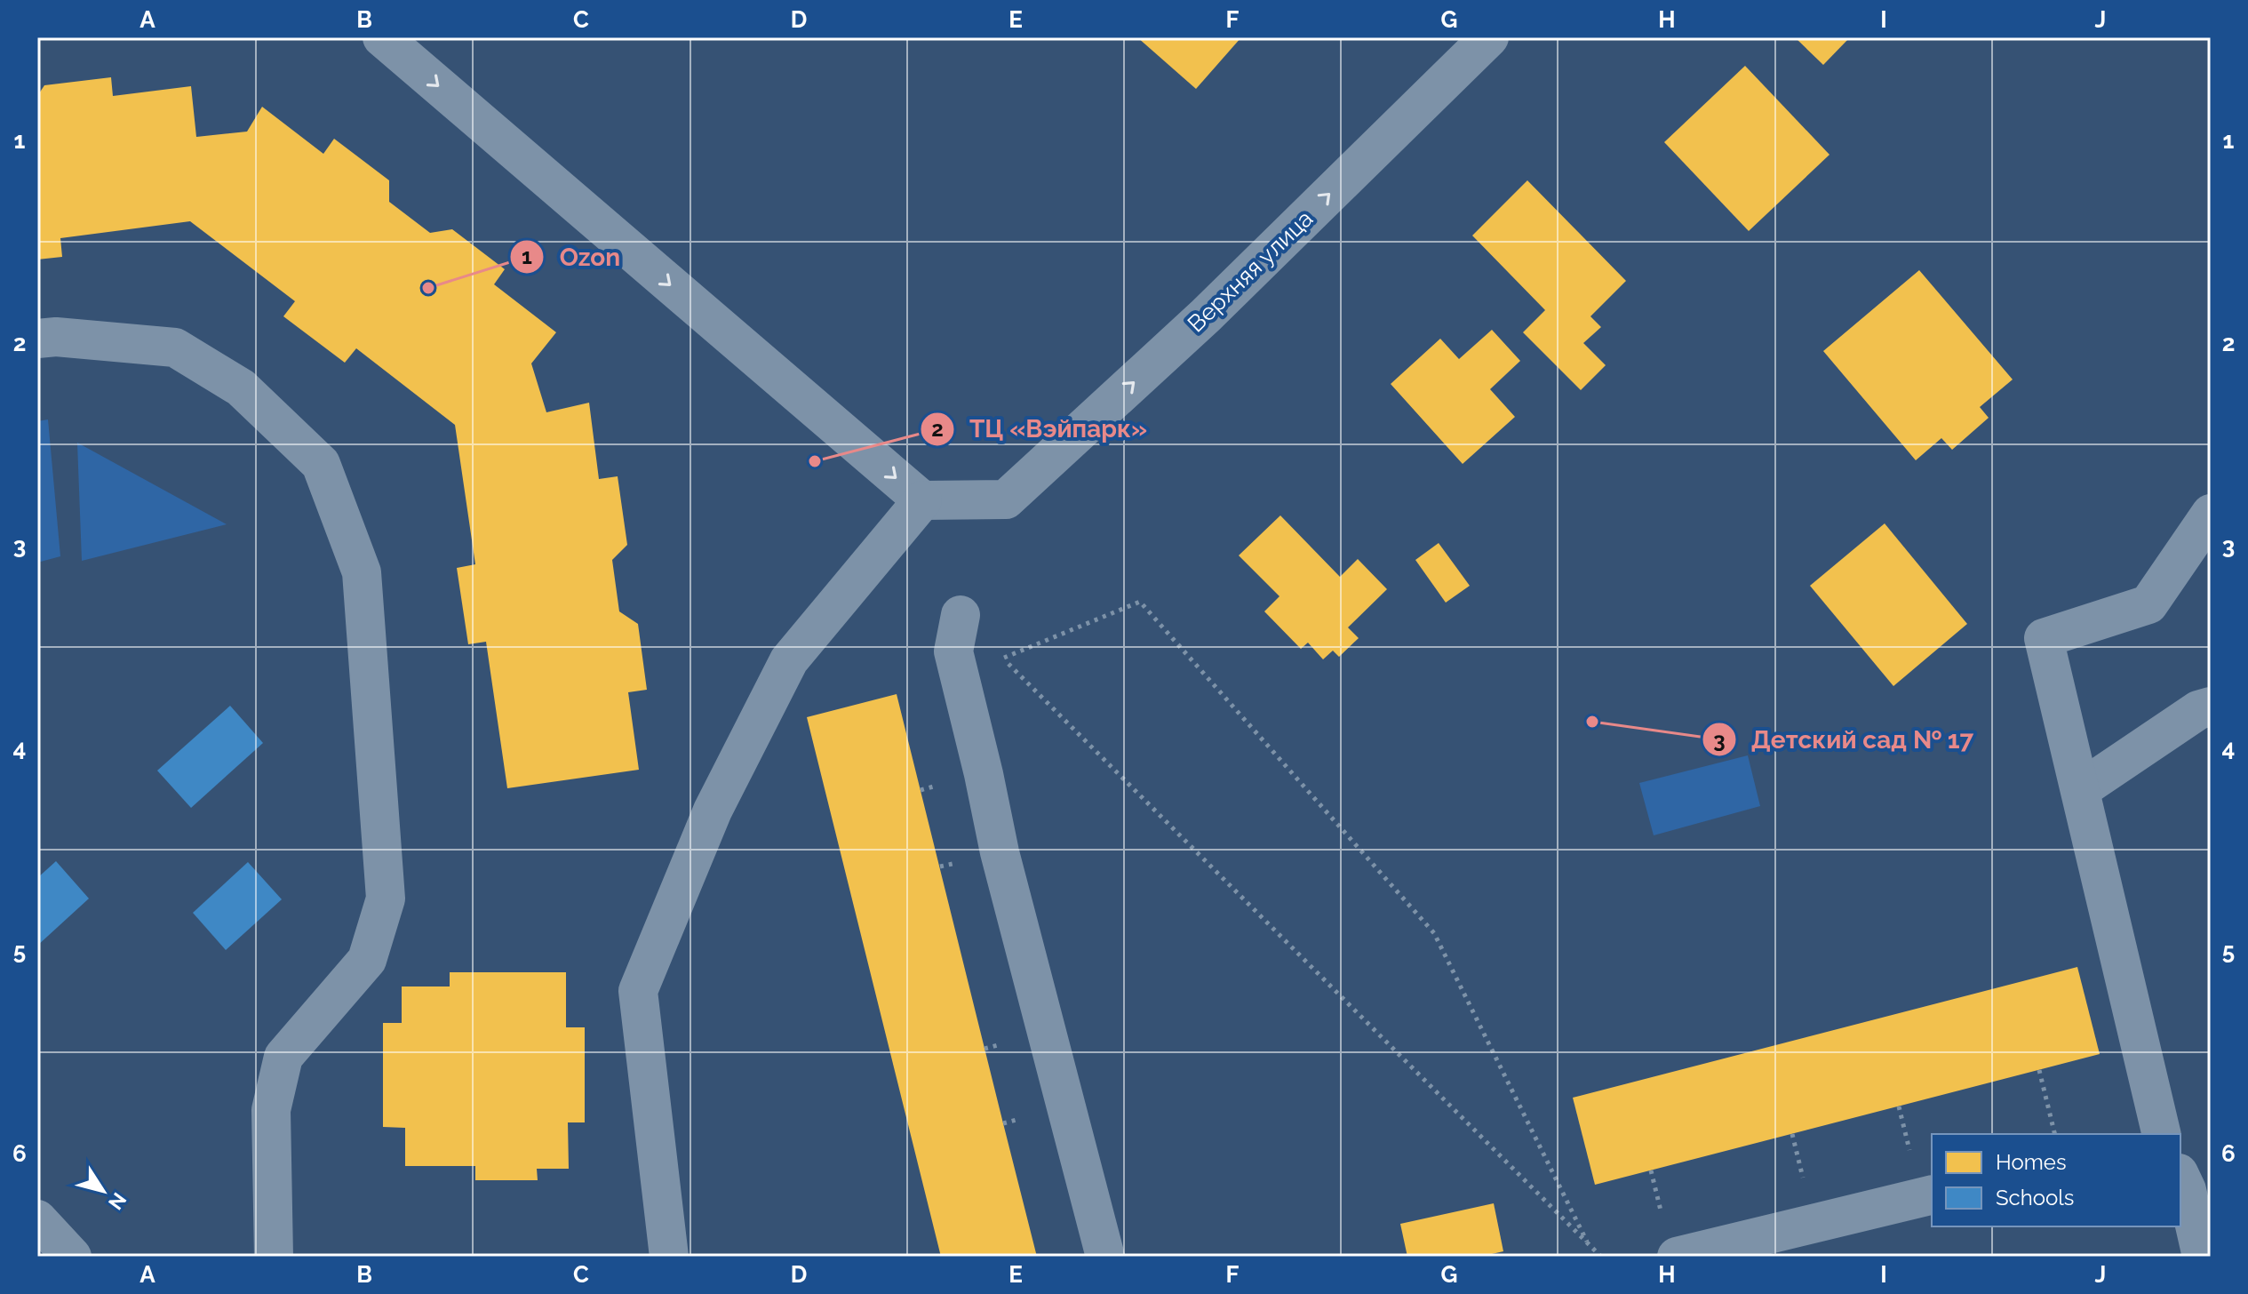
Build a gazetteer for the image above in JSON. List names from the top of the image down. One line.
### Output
{"streets":{"street":["Верхняя улица"]},"one_way":["Верхняя улица"],"places":["Ozon","ТЦ «Вэйпарк»","Детский сад № 17"],"legend":["Homes","Schools"],"north":"bottom right","grid":{"columns":["A","B","C","D","E","F","G","H","I","J"],"rows":["1","2","3","4","5","6"]}}
